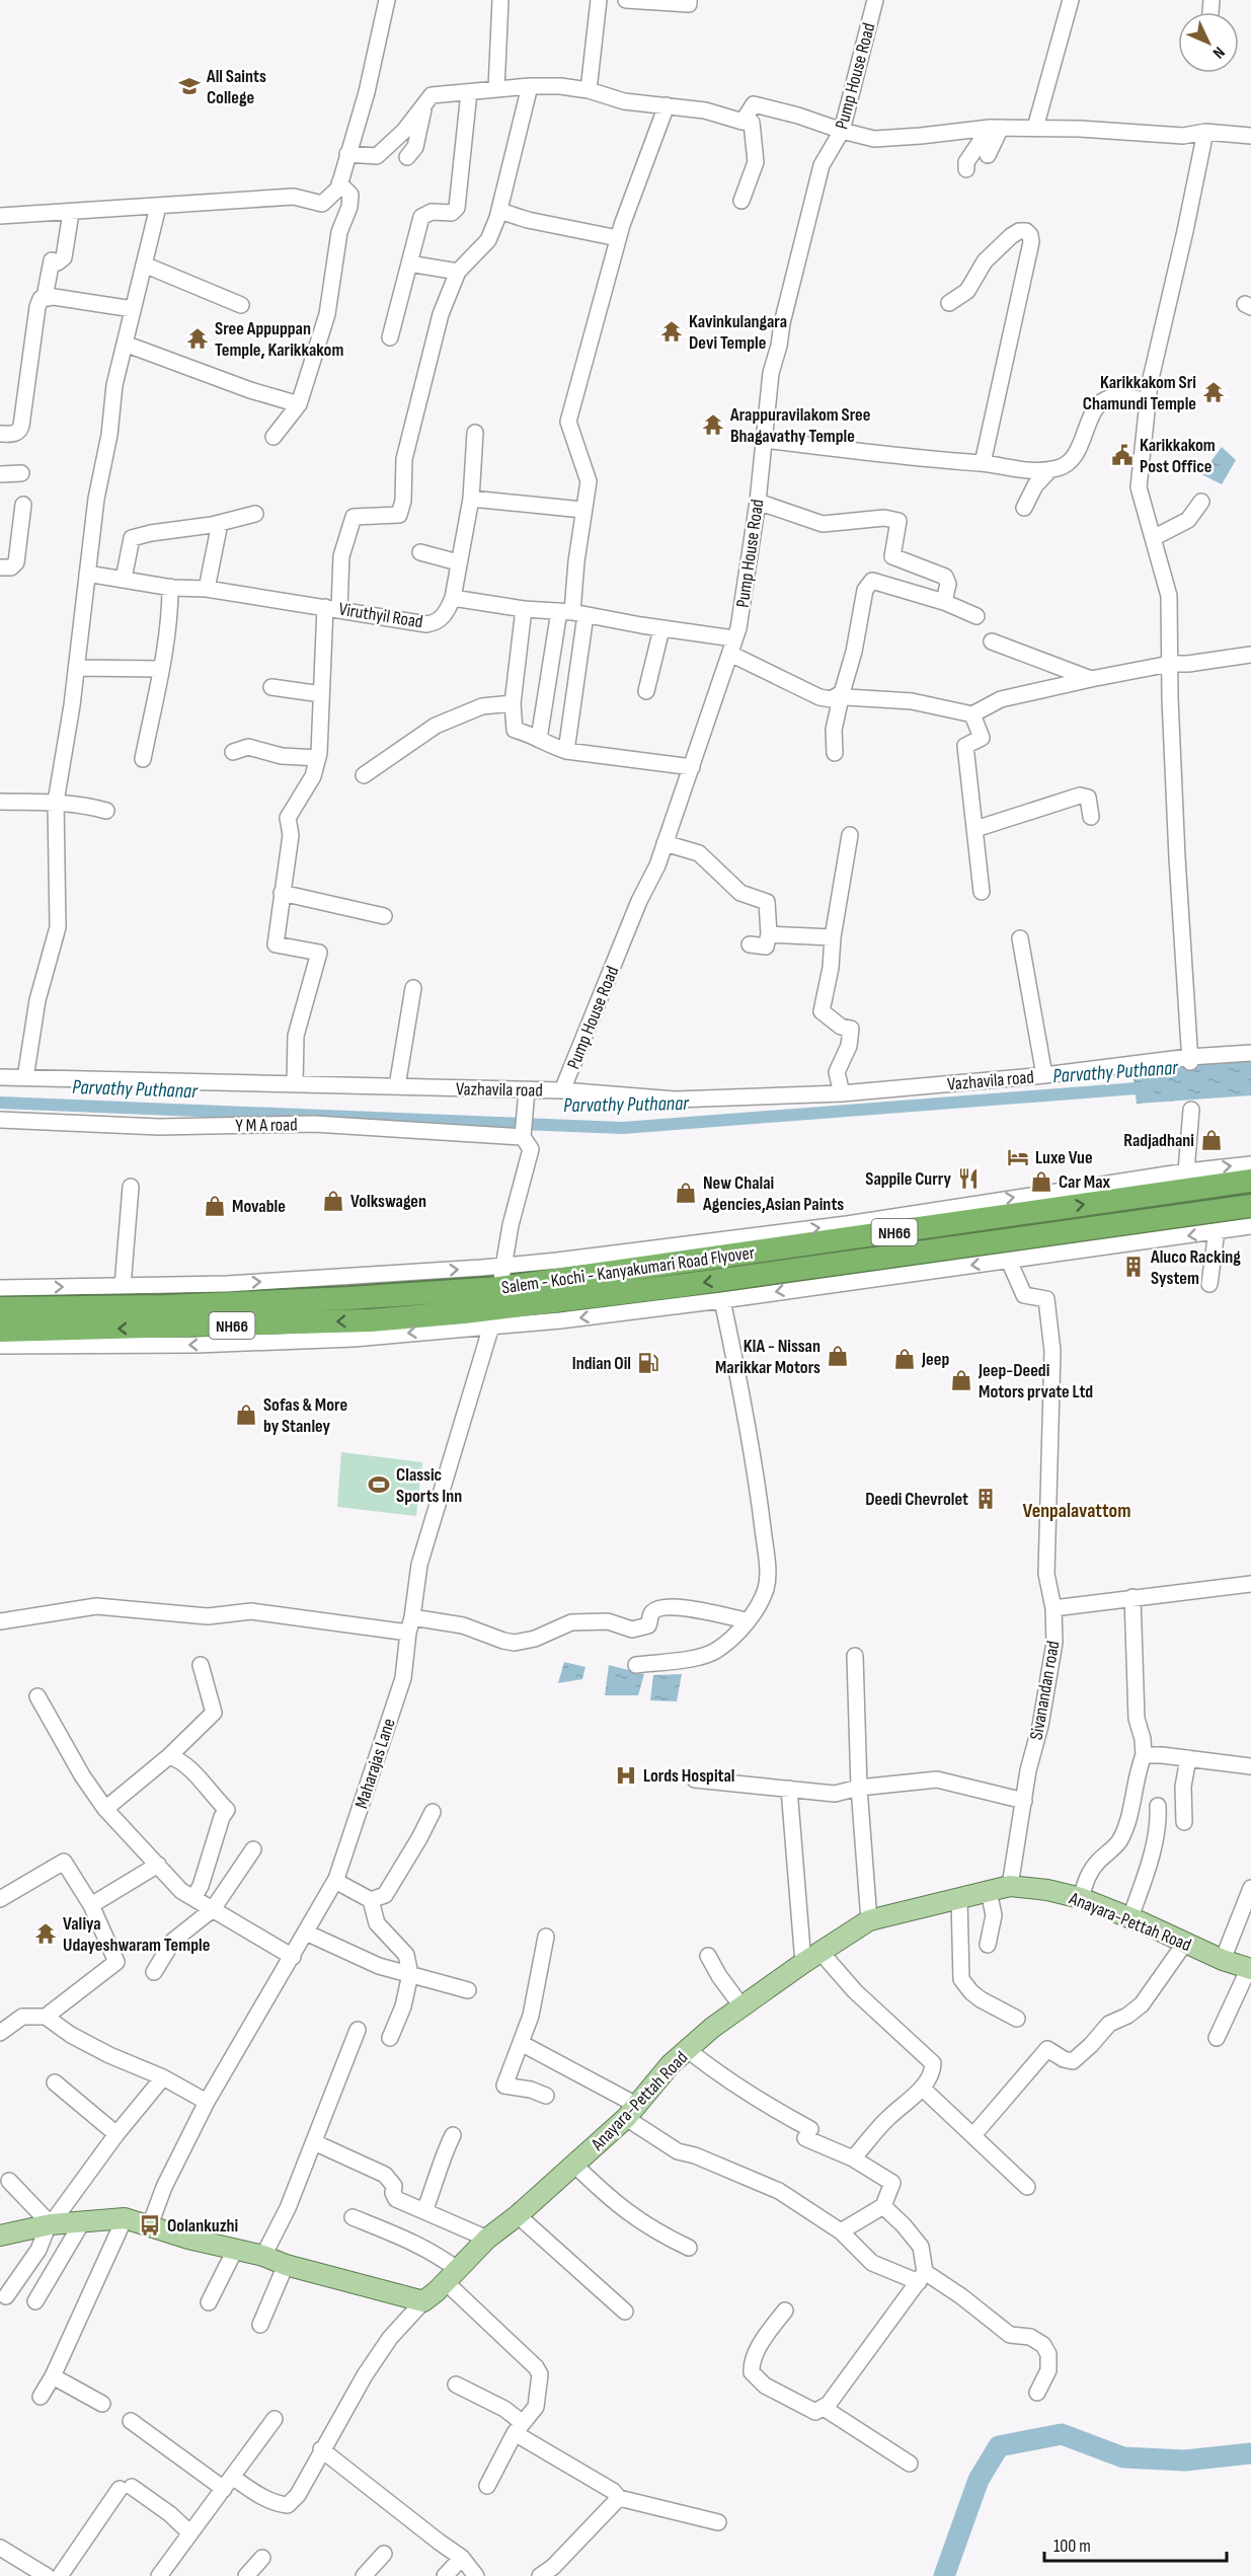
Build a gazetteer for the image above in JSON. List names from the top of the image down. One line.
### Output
{"streets":{"highway":["NH66","Salem - Kochi - Kanyakumari Road Flyover"],"main road":["Anayara-Pettah Road"],"street":["Pump House Road","Viruthyil Road","Vazhavila road","Y M A road","Sivanandan road","Maharajas Lane"]},"crossings":[["Pump House Road","Vazhavila road"],["Vazhavila road","Maharajas Lane"],["Y M A road","Maharajas Lane"],["Salem - Kochi - Kanyakumari Road Flyover","Maharajas Lane"],["Sivanandan road","Anayara-Pettah Road"]],"districts":["Venpalavattom"],"water":["Parvathy Puthanar"],"places":{"school or university":["All Saints College"],"temple":["Kavinkulangara Devi Temple","Sree Appuppan Temple, Karikkakom","Karikkakom Sri Chamundi Temple","Arappuravilakom Sree Bhagavathy Temple","Valiya Udayeshwaram Temple"],"public building":["Karikkakom Post Office"],"shop":["Radjadhani","Car Max","New Chalai Agencies,Asian Paints","Volkswagen","Movable","KIA - Nissan Marikkar Motors","Jeep","Jeep-Deedi Motors prvate Ltd","Sofas & More by Stanley"],"hotel":["Luxe Vue"],"restaurant":["Sappile Curry"],"building":["Aluco Racking System","Deedi Chevrolet"],"fuel station":["Indian Oil"],"sports":["Classic Sports Inn"],"hospital":["Lords Hospital"],"bus stop":["Oolankuzhi"]},"scale_bar":"100 m","north":"bottom right"}
